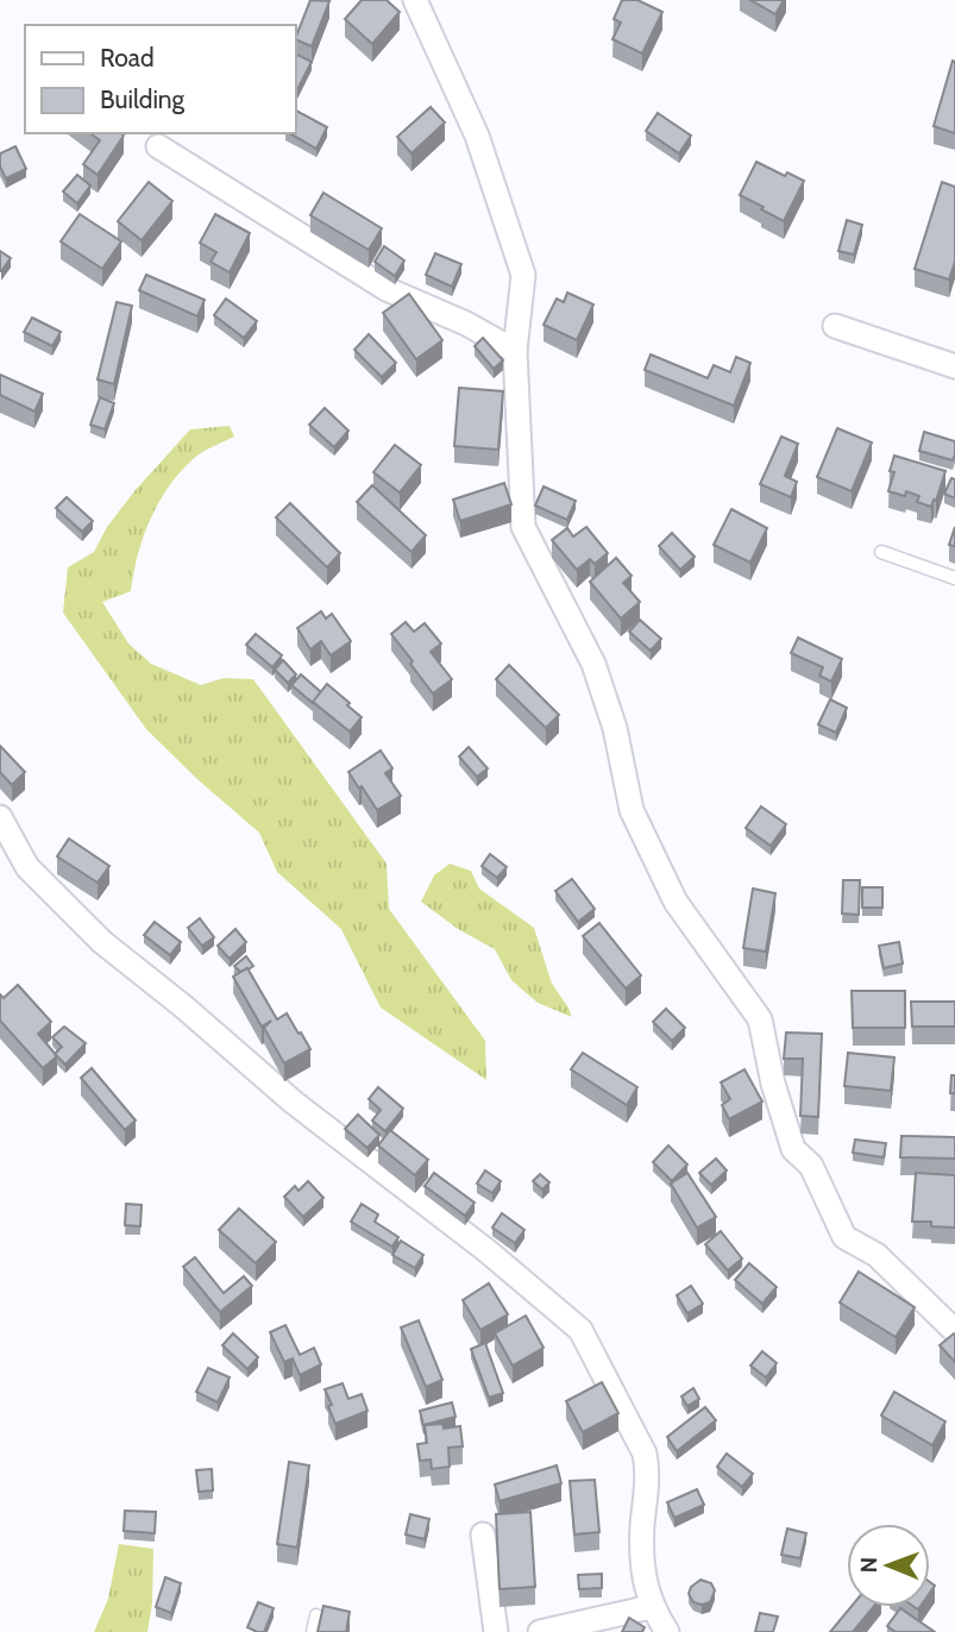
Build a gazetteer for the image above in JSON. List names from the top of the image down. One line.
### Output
{"legend":["Road","Building"],"north":"left"}
